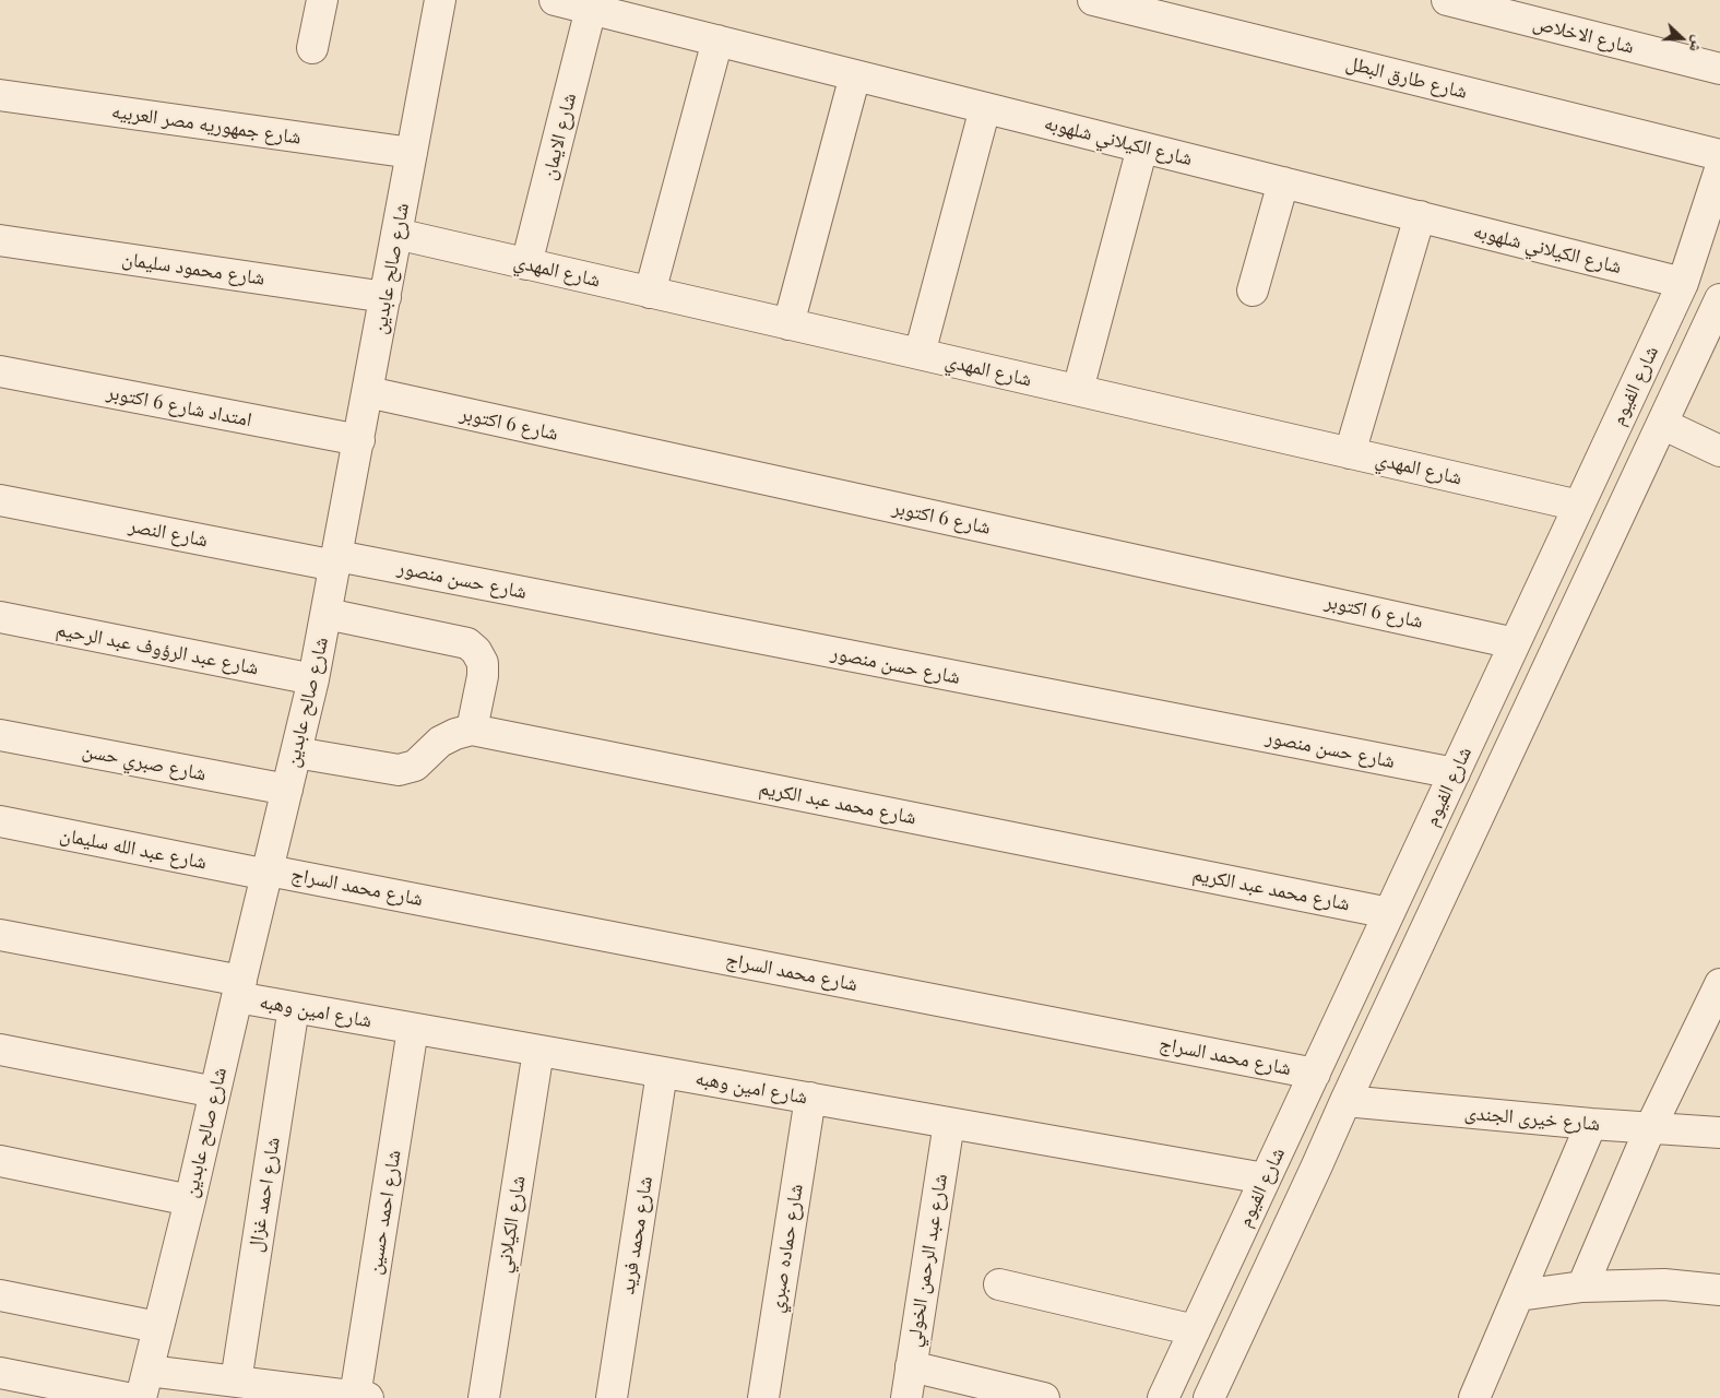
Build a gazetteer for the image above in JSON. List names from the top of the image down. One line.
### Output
{"streets":{"street":["شارع الاخلاص","شارع طارق البطل","شارع جمهوريه مصر العربيه","شارع الايمان","شارع الكيلاني شلهوبه","شارع محمود سليمان","شارع صالح عابدين","شارع المهدي","شارع الفيوم","امتداد شارع 6 اكتوبر","شارع 6 اكتوبر","شارع النصر","شارع حسن منصور","شارع عبد الرؤوف عبد الرحيم","شارع صبري حسن","شارع محمد عبد الكريم","شارع عبد الله سليمان","شارع محمد السراج","شارع امين وهبه","شارع خيرى الجندى","شارع احمد غزال","شارع احمد حسين","شارع الكيلاني","شارع محمد فريد","شارع حماده صبري","شارع عبد الرحمن الخولي"]},"crossings":[["شارع جمهوريه مصر العربيه","شارع صالح عابدين"],["شارع الايمان","شارع الكيلاني شلهوبه"],["شارع الايمان","شارع المهدي"],["شارع الكيلاني شلهوبه","شارع الفيوم"],["شارع محمود سليمان","شارع صالح عابدين"],["شارع صالح عابدين","شارع المهدي"],["شارع صالح عابدين","امتداد شارع 6 اكتوبر"],["شارع صالح عابدين","شارع 6 اكتوبر"],["شارع صالح عابدين","شارع النصر"],["شارع صالح عابدين","شارع حسن منصور"],["شارع صالح عابدين","شارع عبد الرؤوف عبد الرحيم"],["شارع صالح عابدين","شارع صبري حسن"],["شارع صالح عابدين","شارع محمد عبد الكريم"],["شارع صالح عابدين","شارع عبد الله سليمان"],["شارع صالح عابدين","شارع محمد السراج"],["شارع صالح عابدين","شارع امين وهبه"],["شارع المهدي","شارع الفيوم"],["شارع الفيوم","شارع 6 اكتوبر"],["شارع الفيوم","شارع حسن منصور"],["شارع الفيوم","شارع محمد عبد الكريم"],["شارع الفيوم","شارع محمد السراج"],["شارع الفيوم","شارع امين وهبه"],["شارع الفيوم","شارع خيرى الجندى"],["شارع النصر","شارع حسن منصور"],["شارع عبد الله سليمان","شارع محمد السراج"],["شارع امين وهبه","شارع احمد غزال"],["شارع امين وهبه","شارع احمد حسين"],["شارع امين وهبه","شارع الكيلاني"],["شارع امين وهبه","شارع محمد فريد"],["شارع امين وهبه","شارع حماده صبري"],["شارع امين وهبه","شارع عبد الرحمن الخولي"]],"north":"right"}
